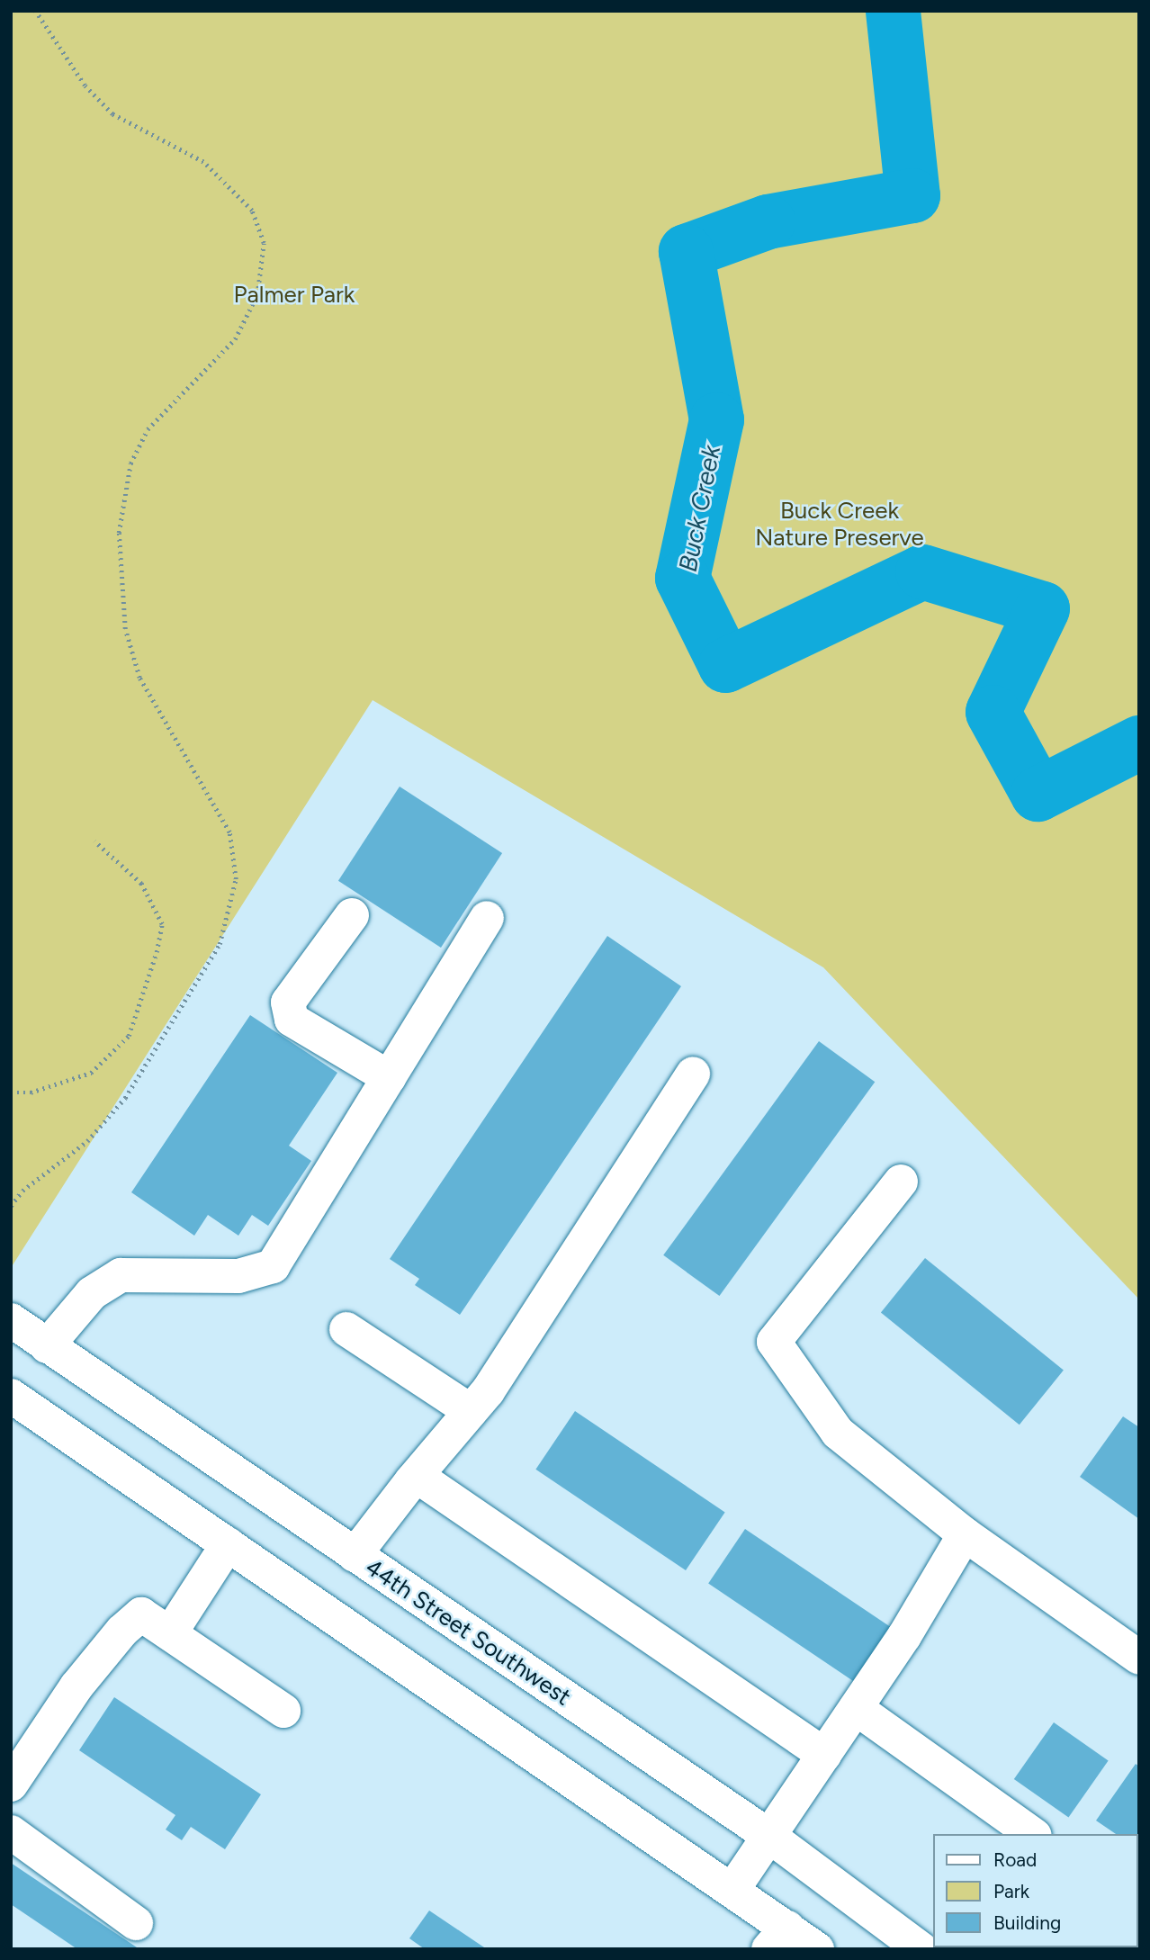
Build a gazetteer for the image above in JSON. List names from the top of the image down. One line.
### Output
{"streets":{"main road":["44th Street Southwest"]},"water":["Buck Creek"],"parks":["Palmer Park","Buck Creek Nature Preserve"],"legend":["Road","Park","Building"]}
